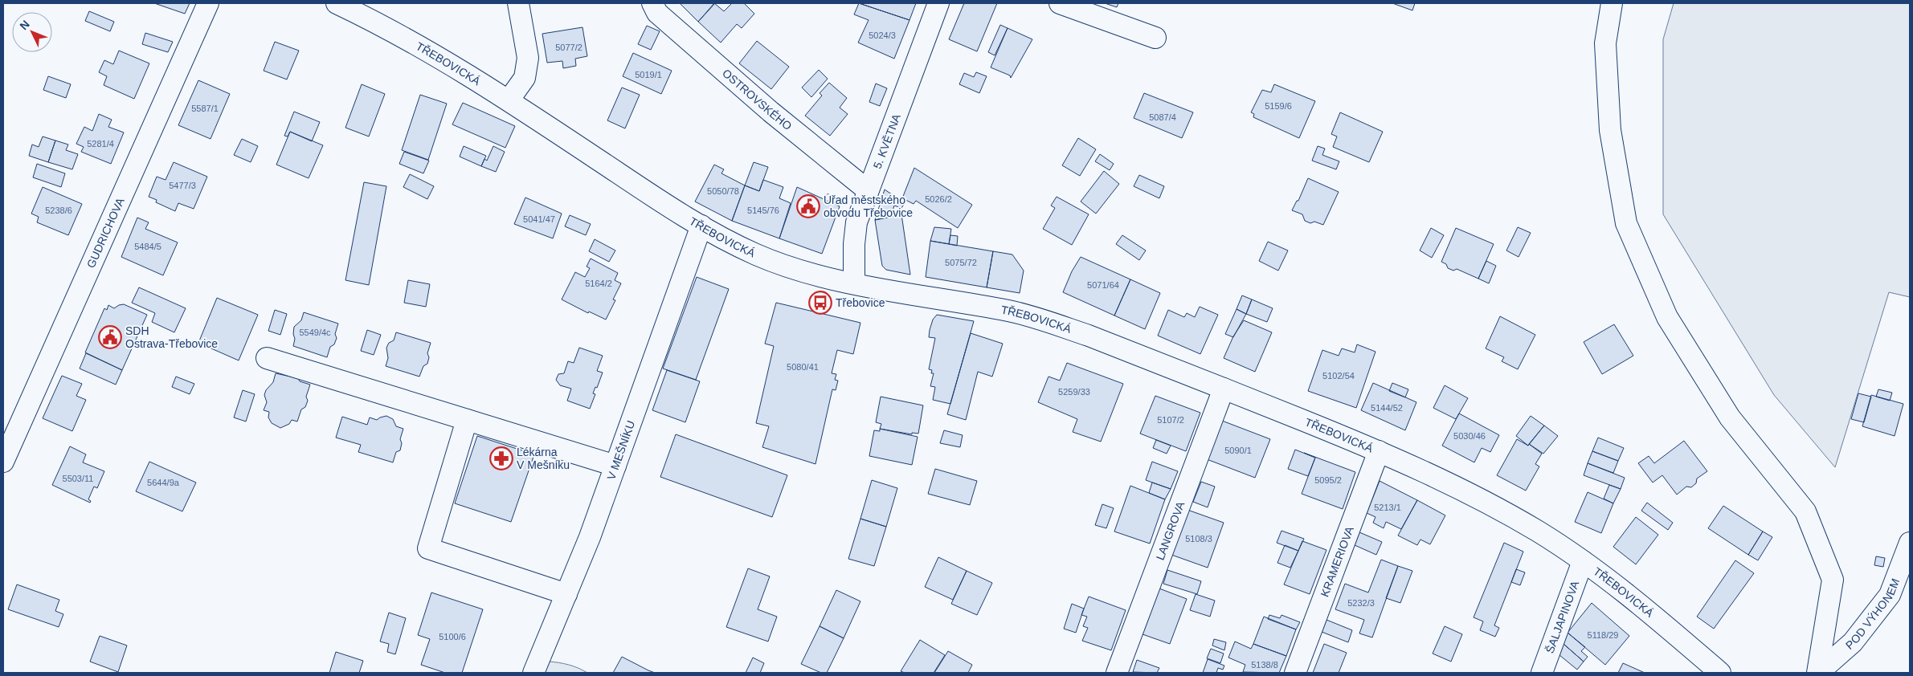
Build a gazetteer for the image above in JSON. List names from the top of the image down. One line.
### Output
{"streets":{"street":["TŘEBOVICKÁ","OSTROVSKÉHO","5. KVĚTNA","GUDRICHOVA","V MEŠNÍKU","LANGROVA","KRAMERIOVA","POD VÝHONEM","ŠALJAPINOVA"]},"crossings":[["TŘEBOVICKÁ","5. KVĚTNA"],["TŘEBOVICKÁ","V MEŠNÍKU"],["TŘEBOVICKÁ","LANGROVA"],["TŘEBOVICKÁ","KRAMERIOVA"],["TŘEBOVICKÁ","ŠALJAPINOVA"],["OSTROVSKÉHO","5. KVĚTNA"]],"places":{"public building":["Úřad městského obvodu Třebovice","SDH Ostrava-Třebovice"],"bus stop":["Třebovice"],"pharmacy":["Lékárna V Mešníku"]},"house_numbers":["5024/3","5077/2","5019/1","5159/6","5587/1","5087/4","5281/4","5477/3","5050/78","5026/2","5238/6","5145/76","5041/47","5484/5","5075/72","5164/2","5071/64","5549/4c","5080/41","5102/54","5259/33","5144/52","5107/2","5030/46","5090/1","5503/11","5095/2","5644/9a","5213/1","5108/3","5232/3","5118/29","5100/6","5138/8"],"north":"top left"}
